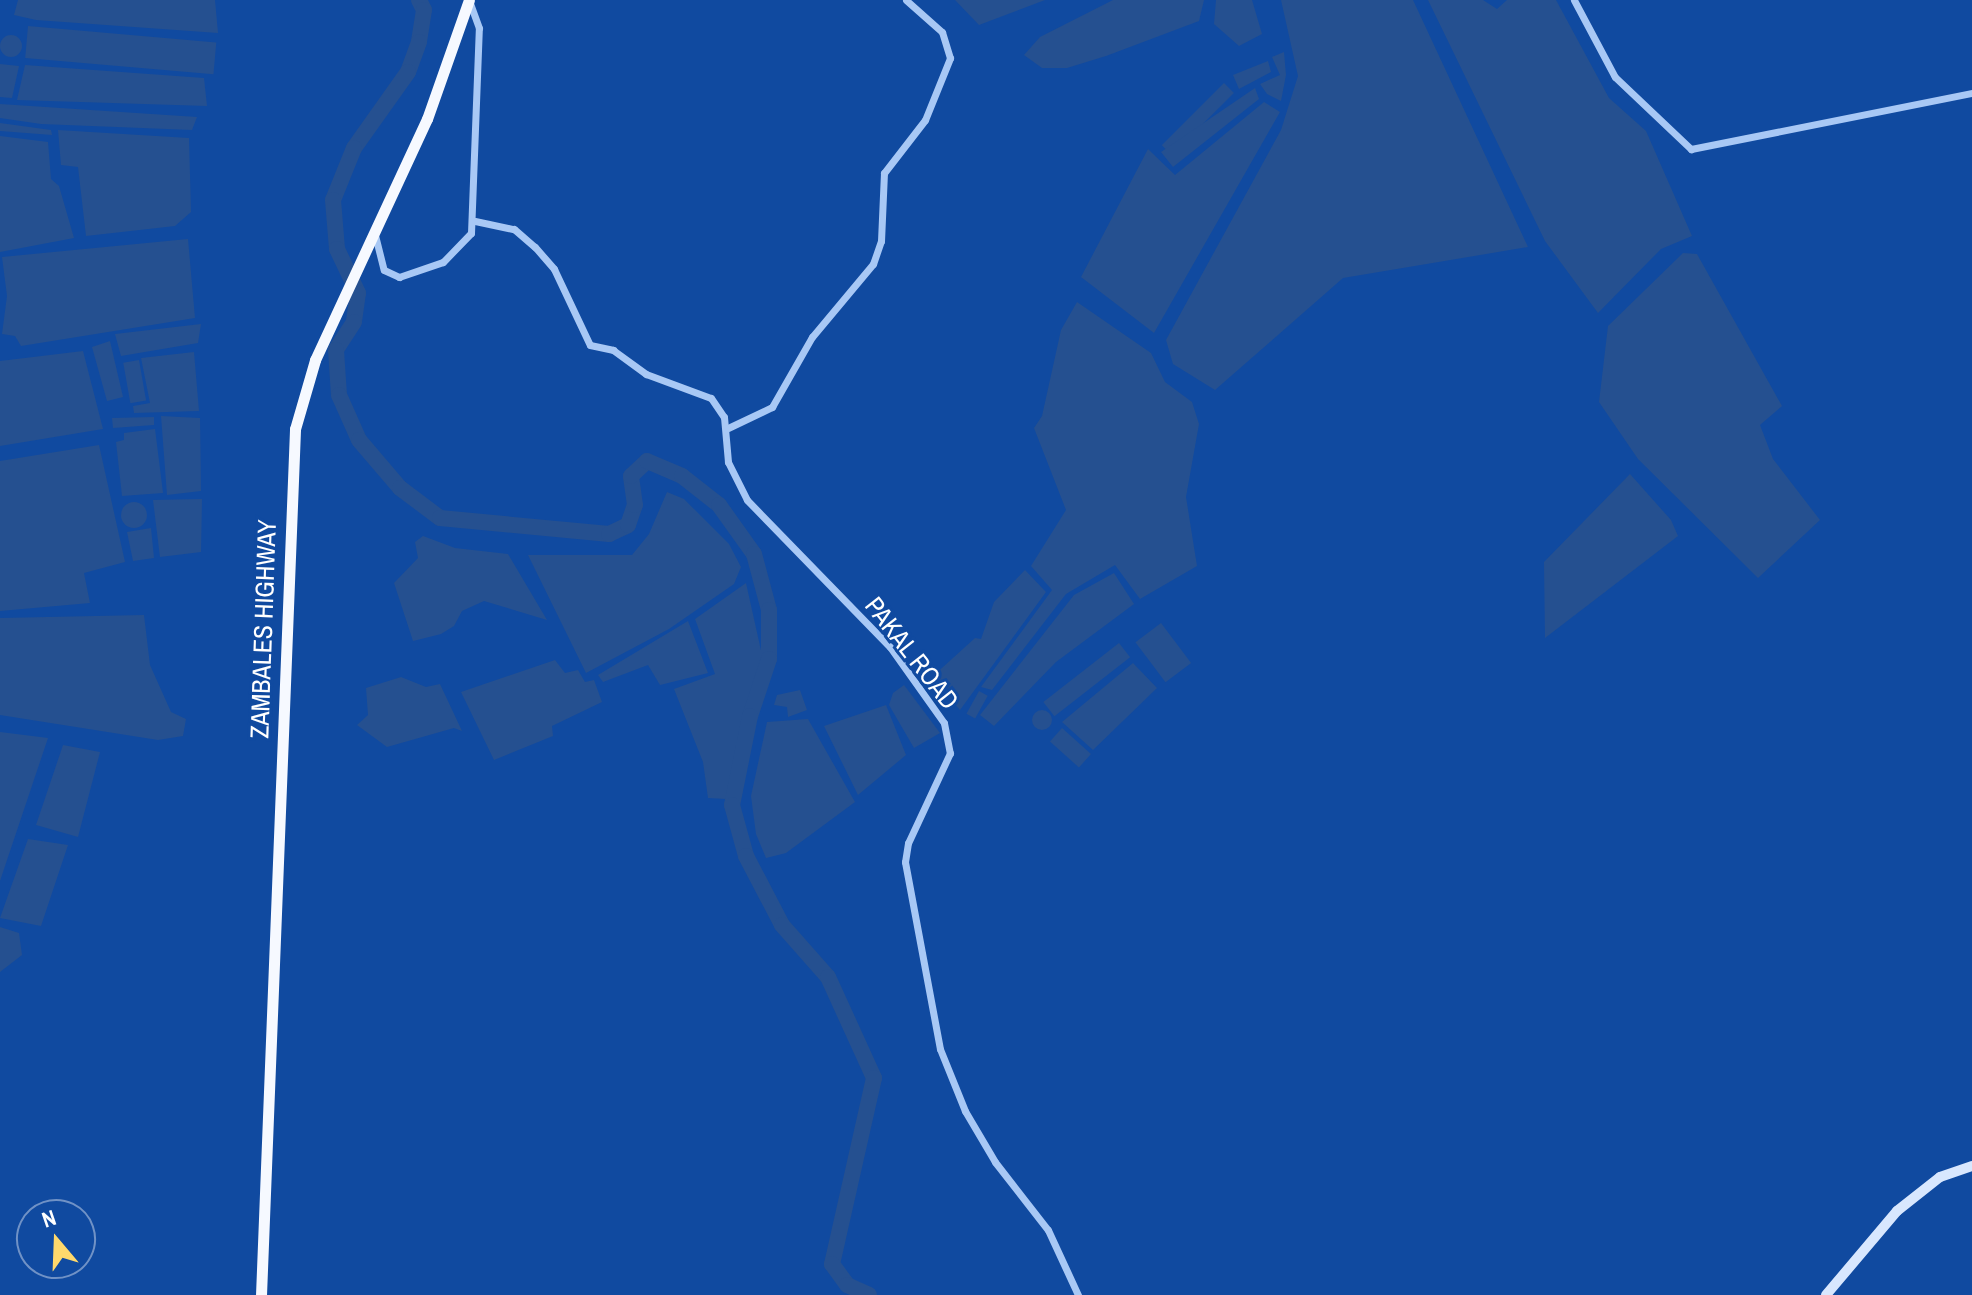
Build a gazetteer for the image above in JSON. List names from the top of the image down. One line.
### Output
{"streets":{"main road":["ZAMBALES HIGHWAY"],"street":["PAKAL ROAD"]},"north":"top"}
